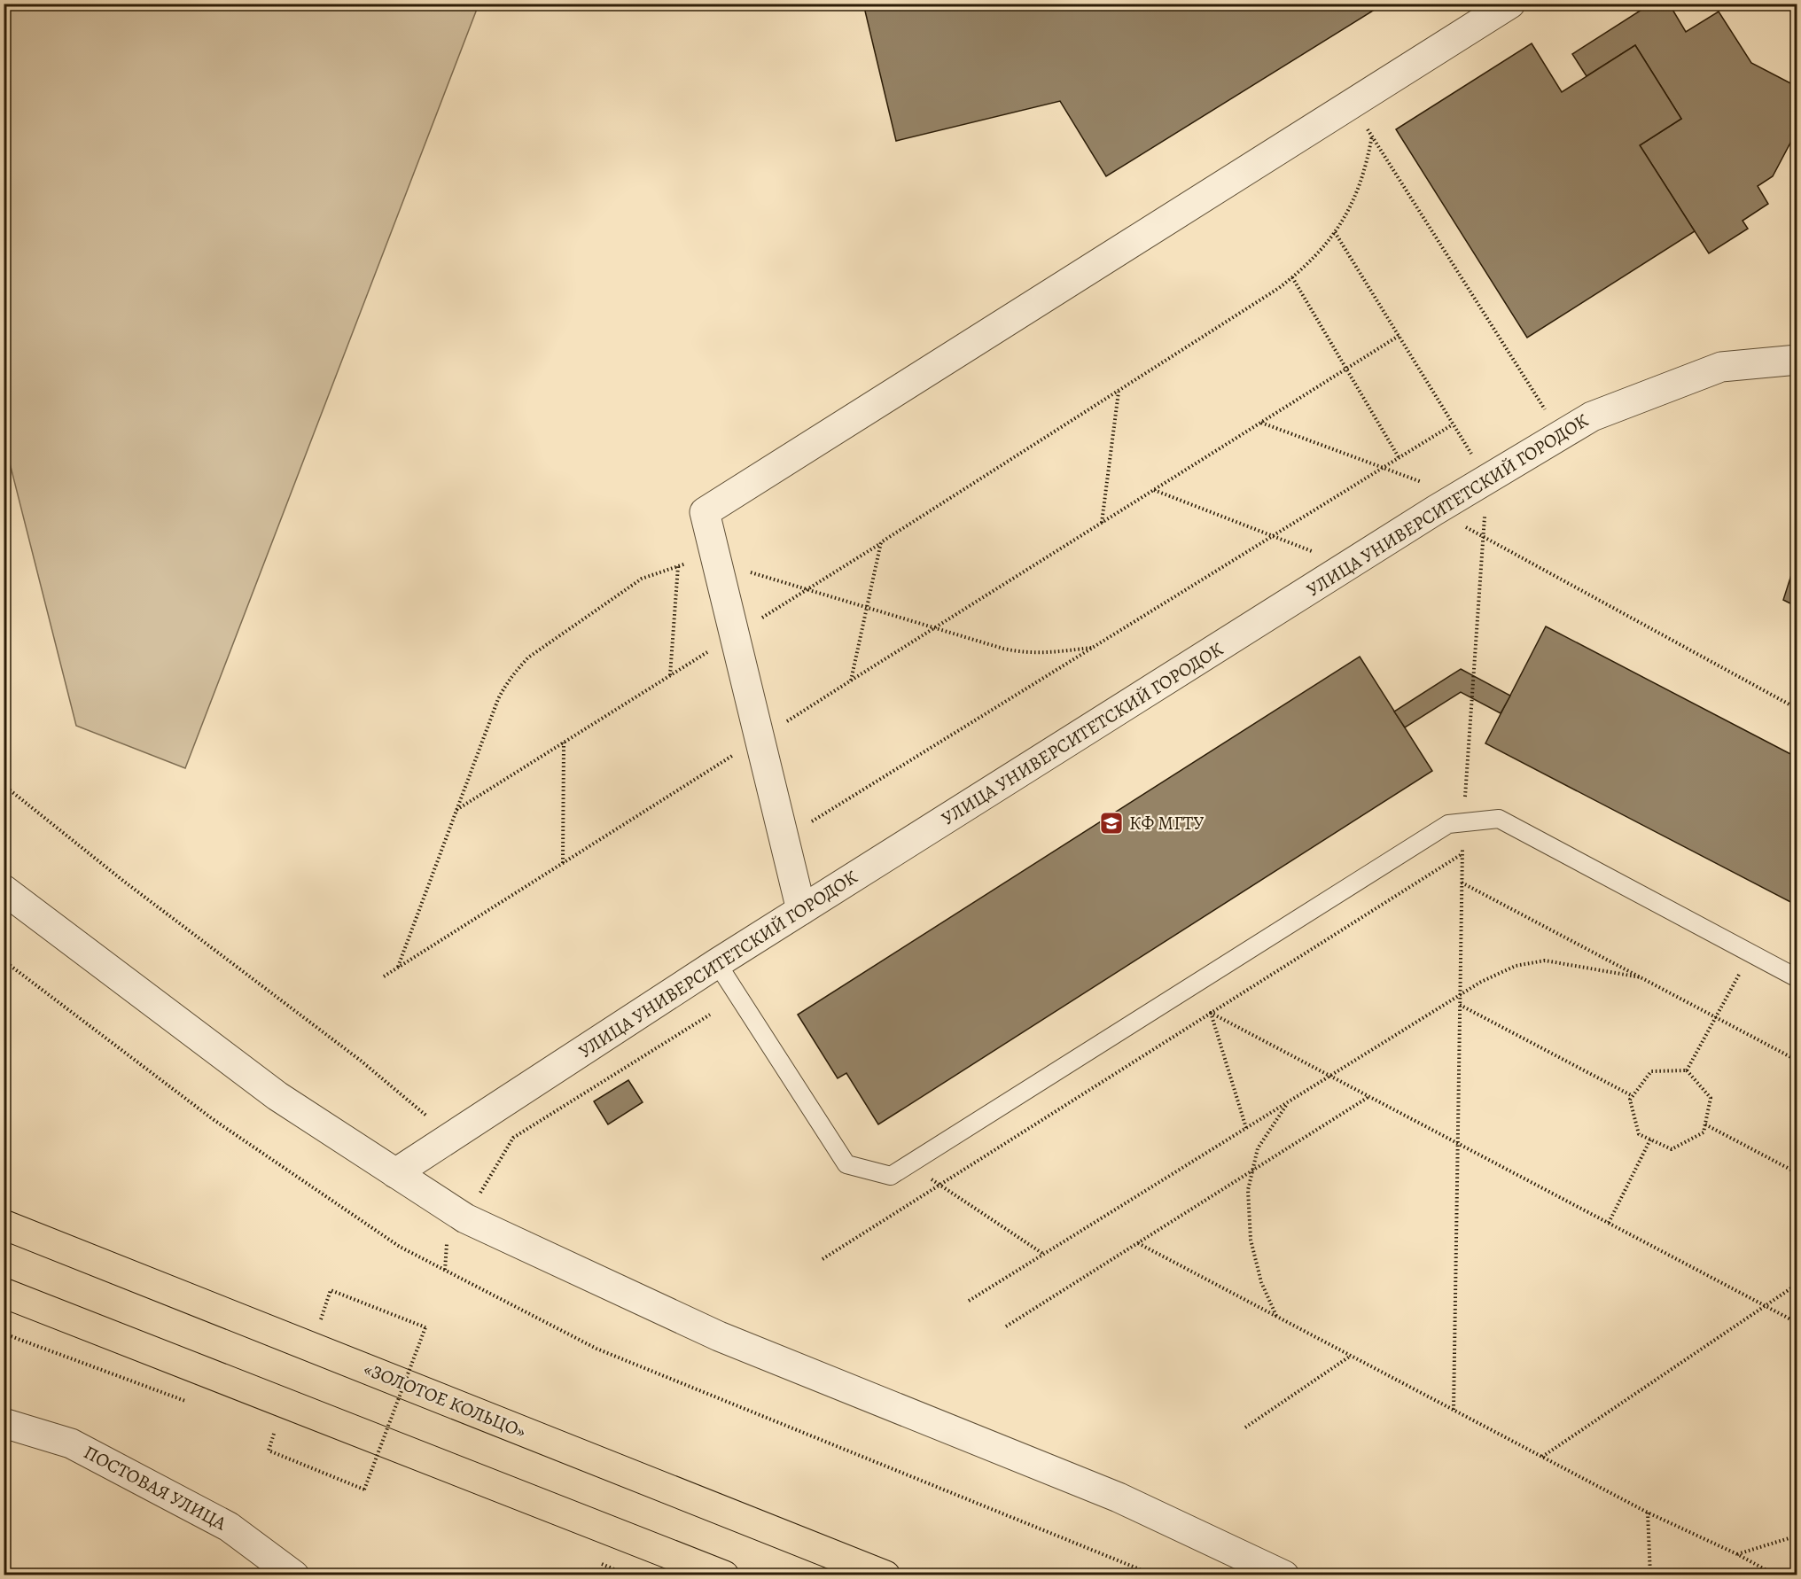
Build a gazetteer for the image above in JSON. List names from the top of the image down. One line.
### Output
{"streets":{"highway":["«ЗОЛОТОЕ КОЛЬЦО»"],"street":["УЛИЦА УНИВЕРСИТЕТСКИЙ ГОРОДОК","ПОСТОВАЯ УЛИЦА"]},"places":{"school or university":["КФ МГТУ"]}}
